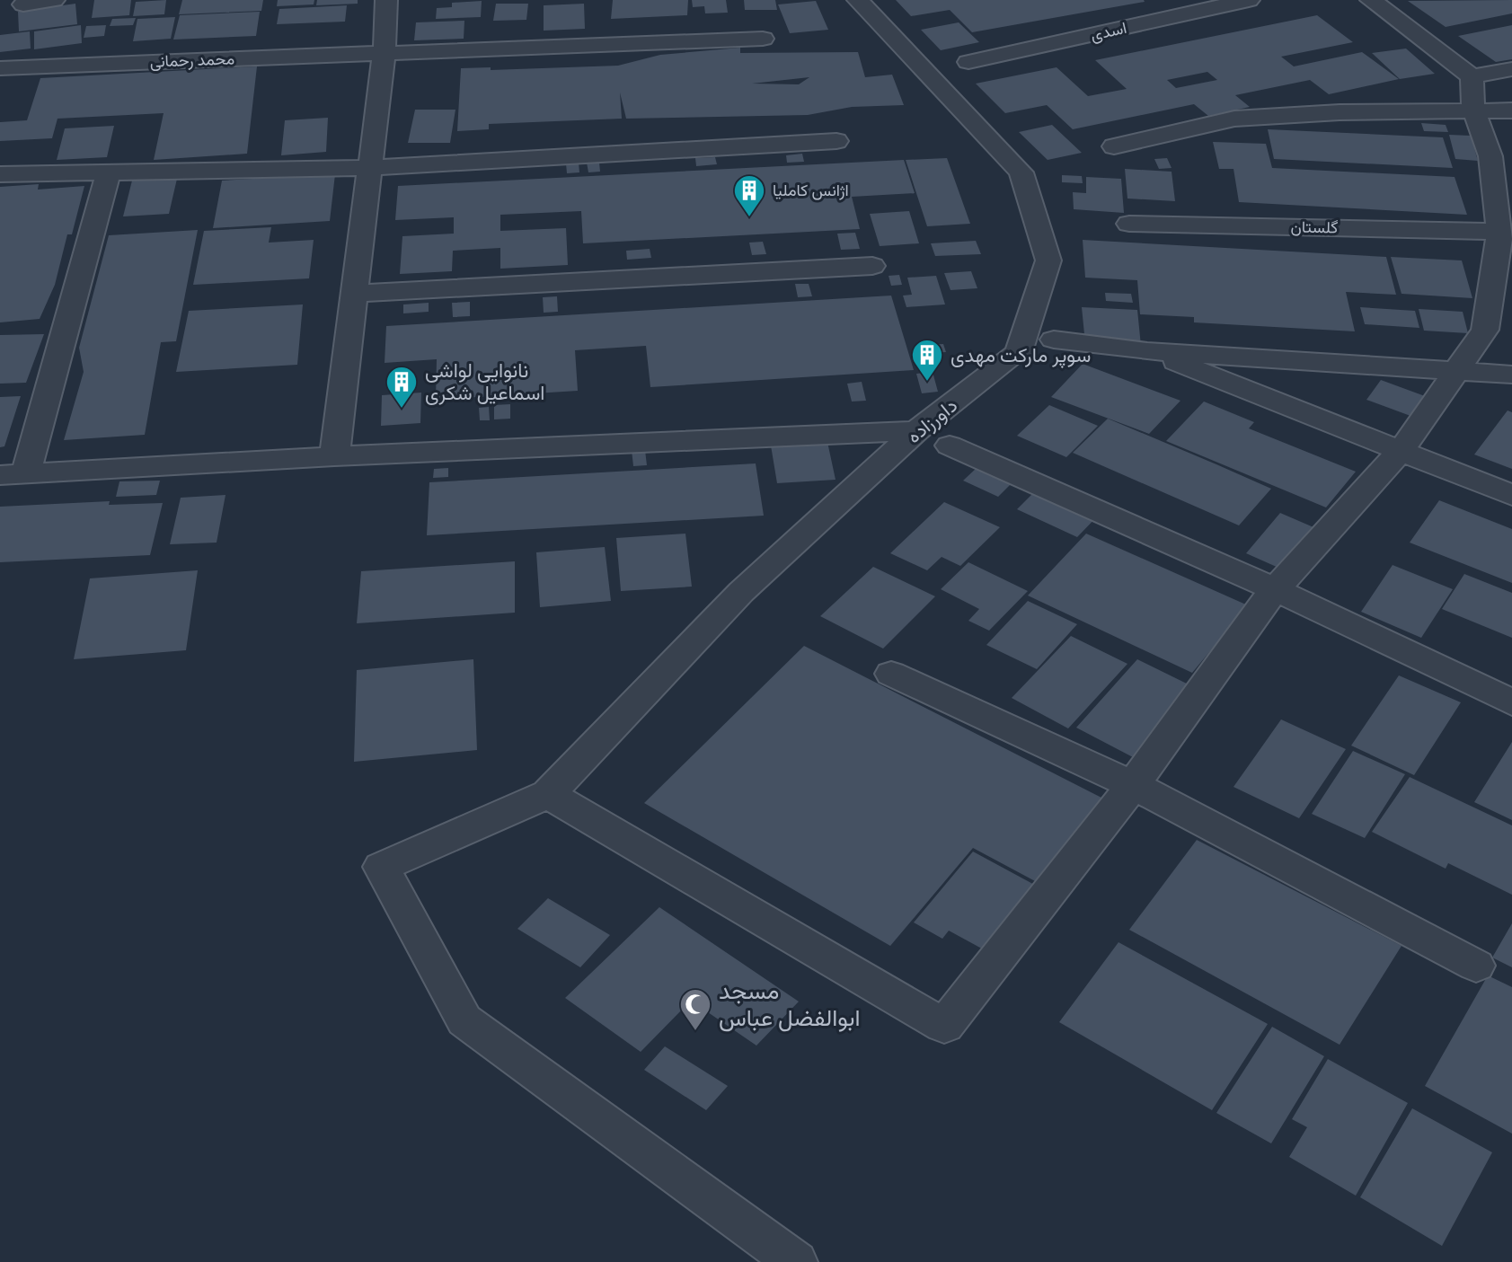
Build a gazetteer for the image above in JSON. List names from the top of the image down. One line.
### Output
{"streets":{"street":["اسدی","محمد رحمانی","گلستان","داورزاده"]},"places":{"building":["اژانس کاملیا","سوپر مارکت مهدی","نانوایی لواشی اسماعیل شکری"],"mosque":["مسجد ابوالفضل عباس"]}}
